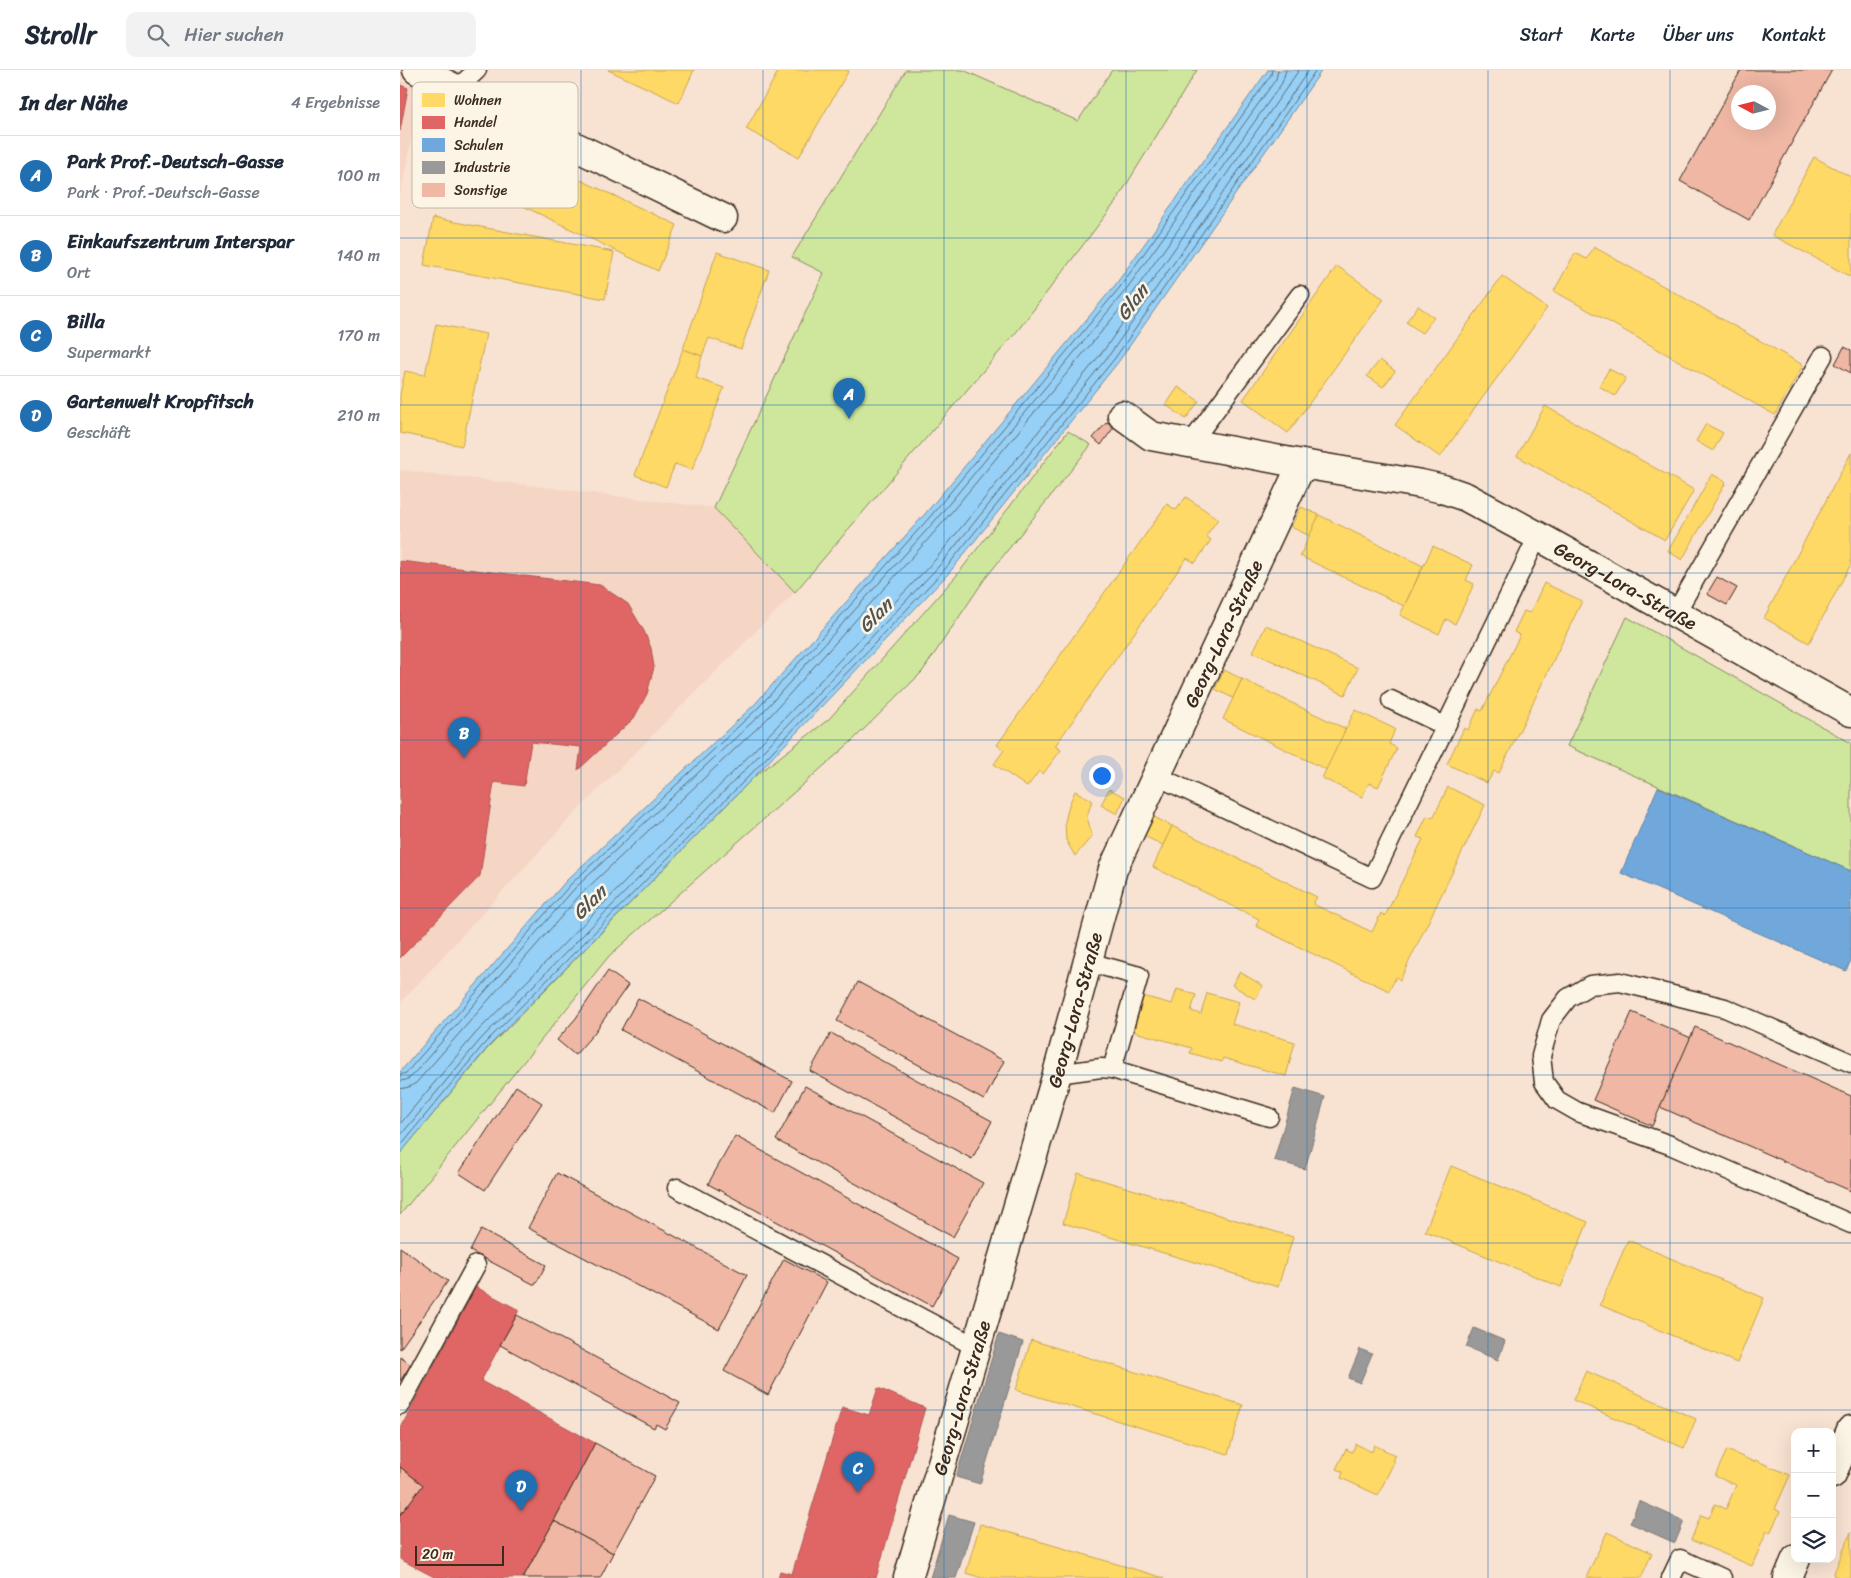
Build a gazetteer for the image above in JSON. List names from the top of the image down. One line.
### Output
{"streets":{"street":["Georg-Lora-Straße"]},"water":["Glan"],"legend":["Wohnen","Handel","Schulen","Industrie","Sonstige"],"scale_bar":"20 m","north":"left","page":{"header":"Strollr","search":"Hier suchen","nav":["Start","Karte","Über uns","Kontakt"],"heading":["In der Nähe","4 Ergebnisse"],"list":[{"mark":"A","name":"Park Prof.-Deutsch-Gasse","note":"Park · Prof.-Deutsch-Gasse","value":"100 m"},{"mark":"B","name":"Einkaufszentrum Interspar","note":"Ort","value":"140 m"},{"mark":"C","name":"Billa","note":"Supermarkt","value":"170 m"},{"mark":"D","name":"Gartenwelt Kropfitsch","note":"Geschäft","value":"210 m"}],"pins":["A","B","C","D"],"map_buttons":["+","−"],"scale":"20 m"}}
